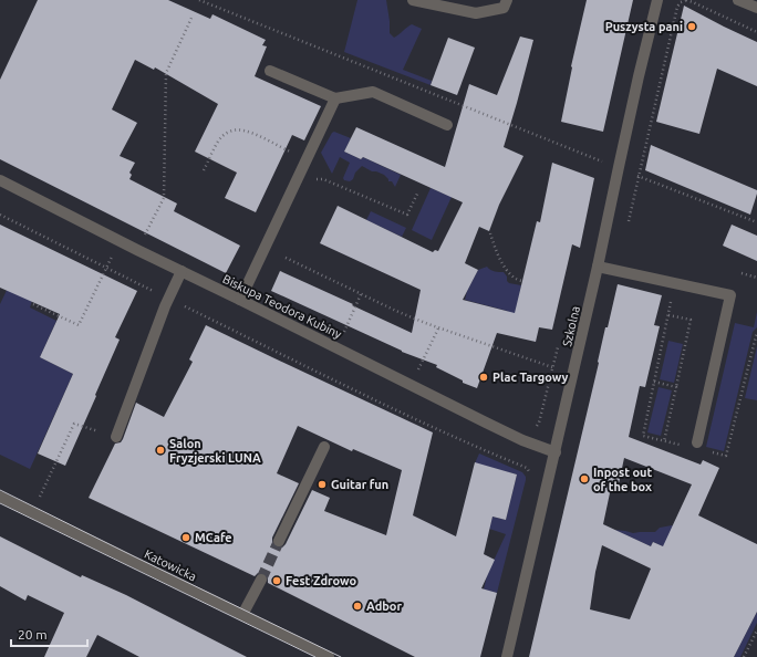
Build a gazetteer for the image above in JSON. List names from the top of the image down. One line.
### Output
{"streets":{"street":["Biskupa Teodora Kubiny","Szkolna","Katowicka"]},"crossings":[["Biskupa Teodora Kubiny","Szkolna"]],"places":["Puszysta pani","Plac Targowy","Salon Fryzjerski LUNA","Inpost out of the box","Guitar fun","MCafe","Fest Zdrowo","Adbor"],"scale_bar":"20 m"}
